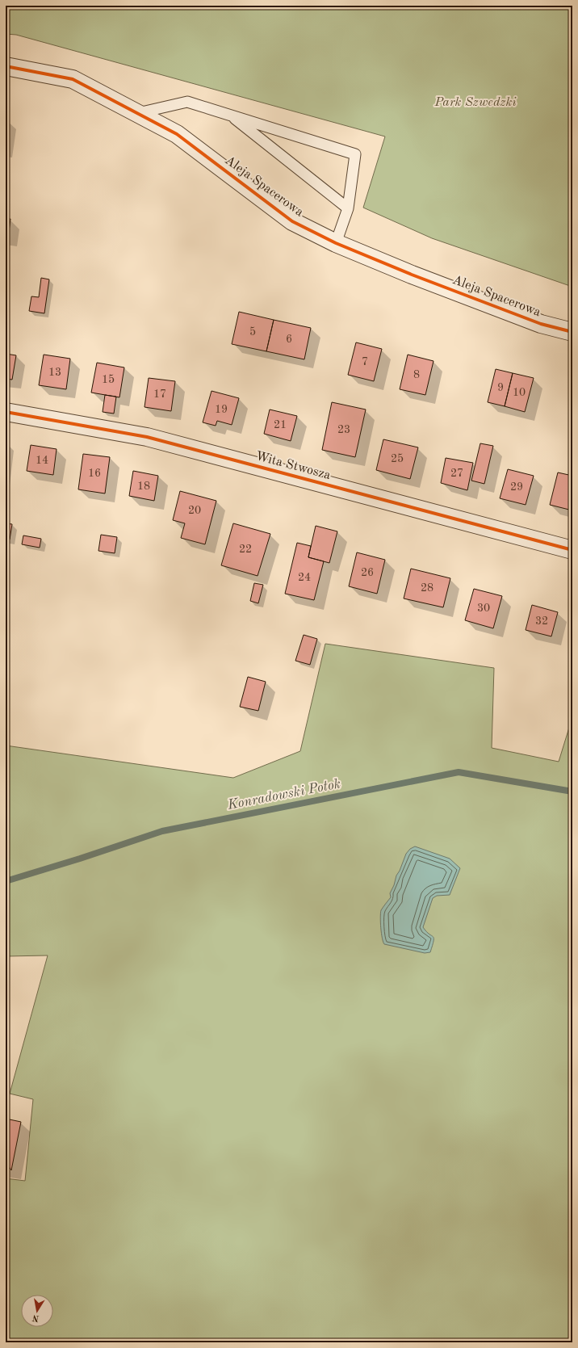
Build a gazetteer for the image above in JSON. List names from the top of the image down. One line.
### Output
{"streets":{"street":["Aleja Spacerowa","Wita Stwosza"]},"water":["Konradowski Potok"],"parks":["Park Szwedzki"],"house_numbers":["5","6","7","13","8","15","9","10","17","19","21","23","25","14","16","27","18","29","20","22","26","24","28","30","32"],"north":"bottom"}
